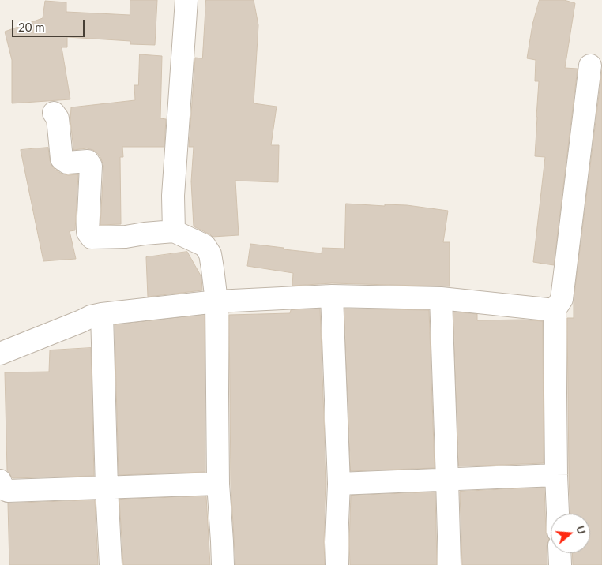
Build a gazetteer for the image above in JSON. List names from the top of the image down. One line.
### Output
{"scale_bar":"20 m","north":"right"}
